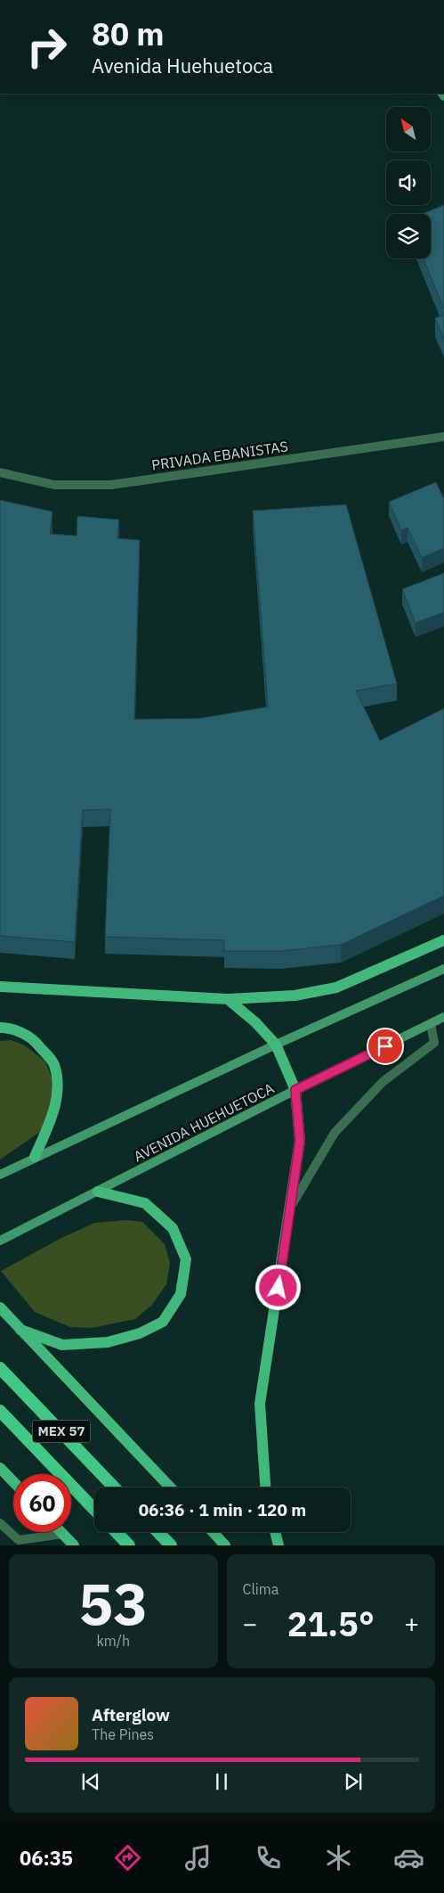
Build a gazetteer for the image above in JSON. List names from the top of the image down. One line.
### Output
{"streets":{"highway":["MEX 57"],"main road":["AVENIDA HUEHUETOCA"],"lane":["PRIVADA EBANISTAS"]},"north":"top left","page":{"turn":["80 m","Avenida Huehuetoca"],"limit":"60","trip":"06:36 · 1 min · 120 m","tile":[["53","km/h"],"Clima"],"heat":["−","21.5°","+"],"song":["Afterglow","The Pines"],"tabs":"06:35"}}
